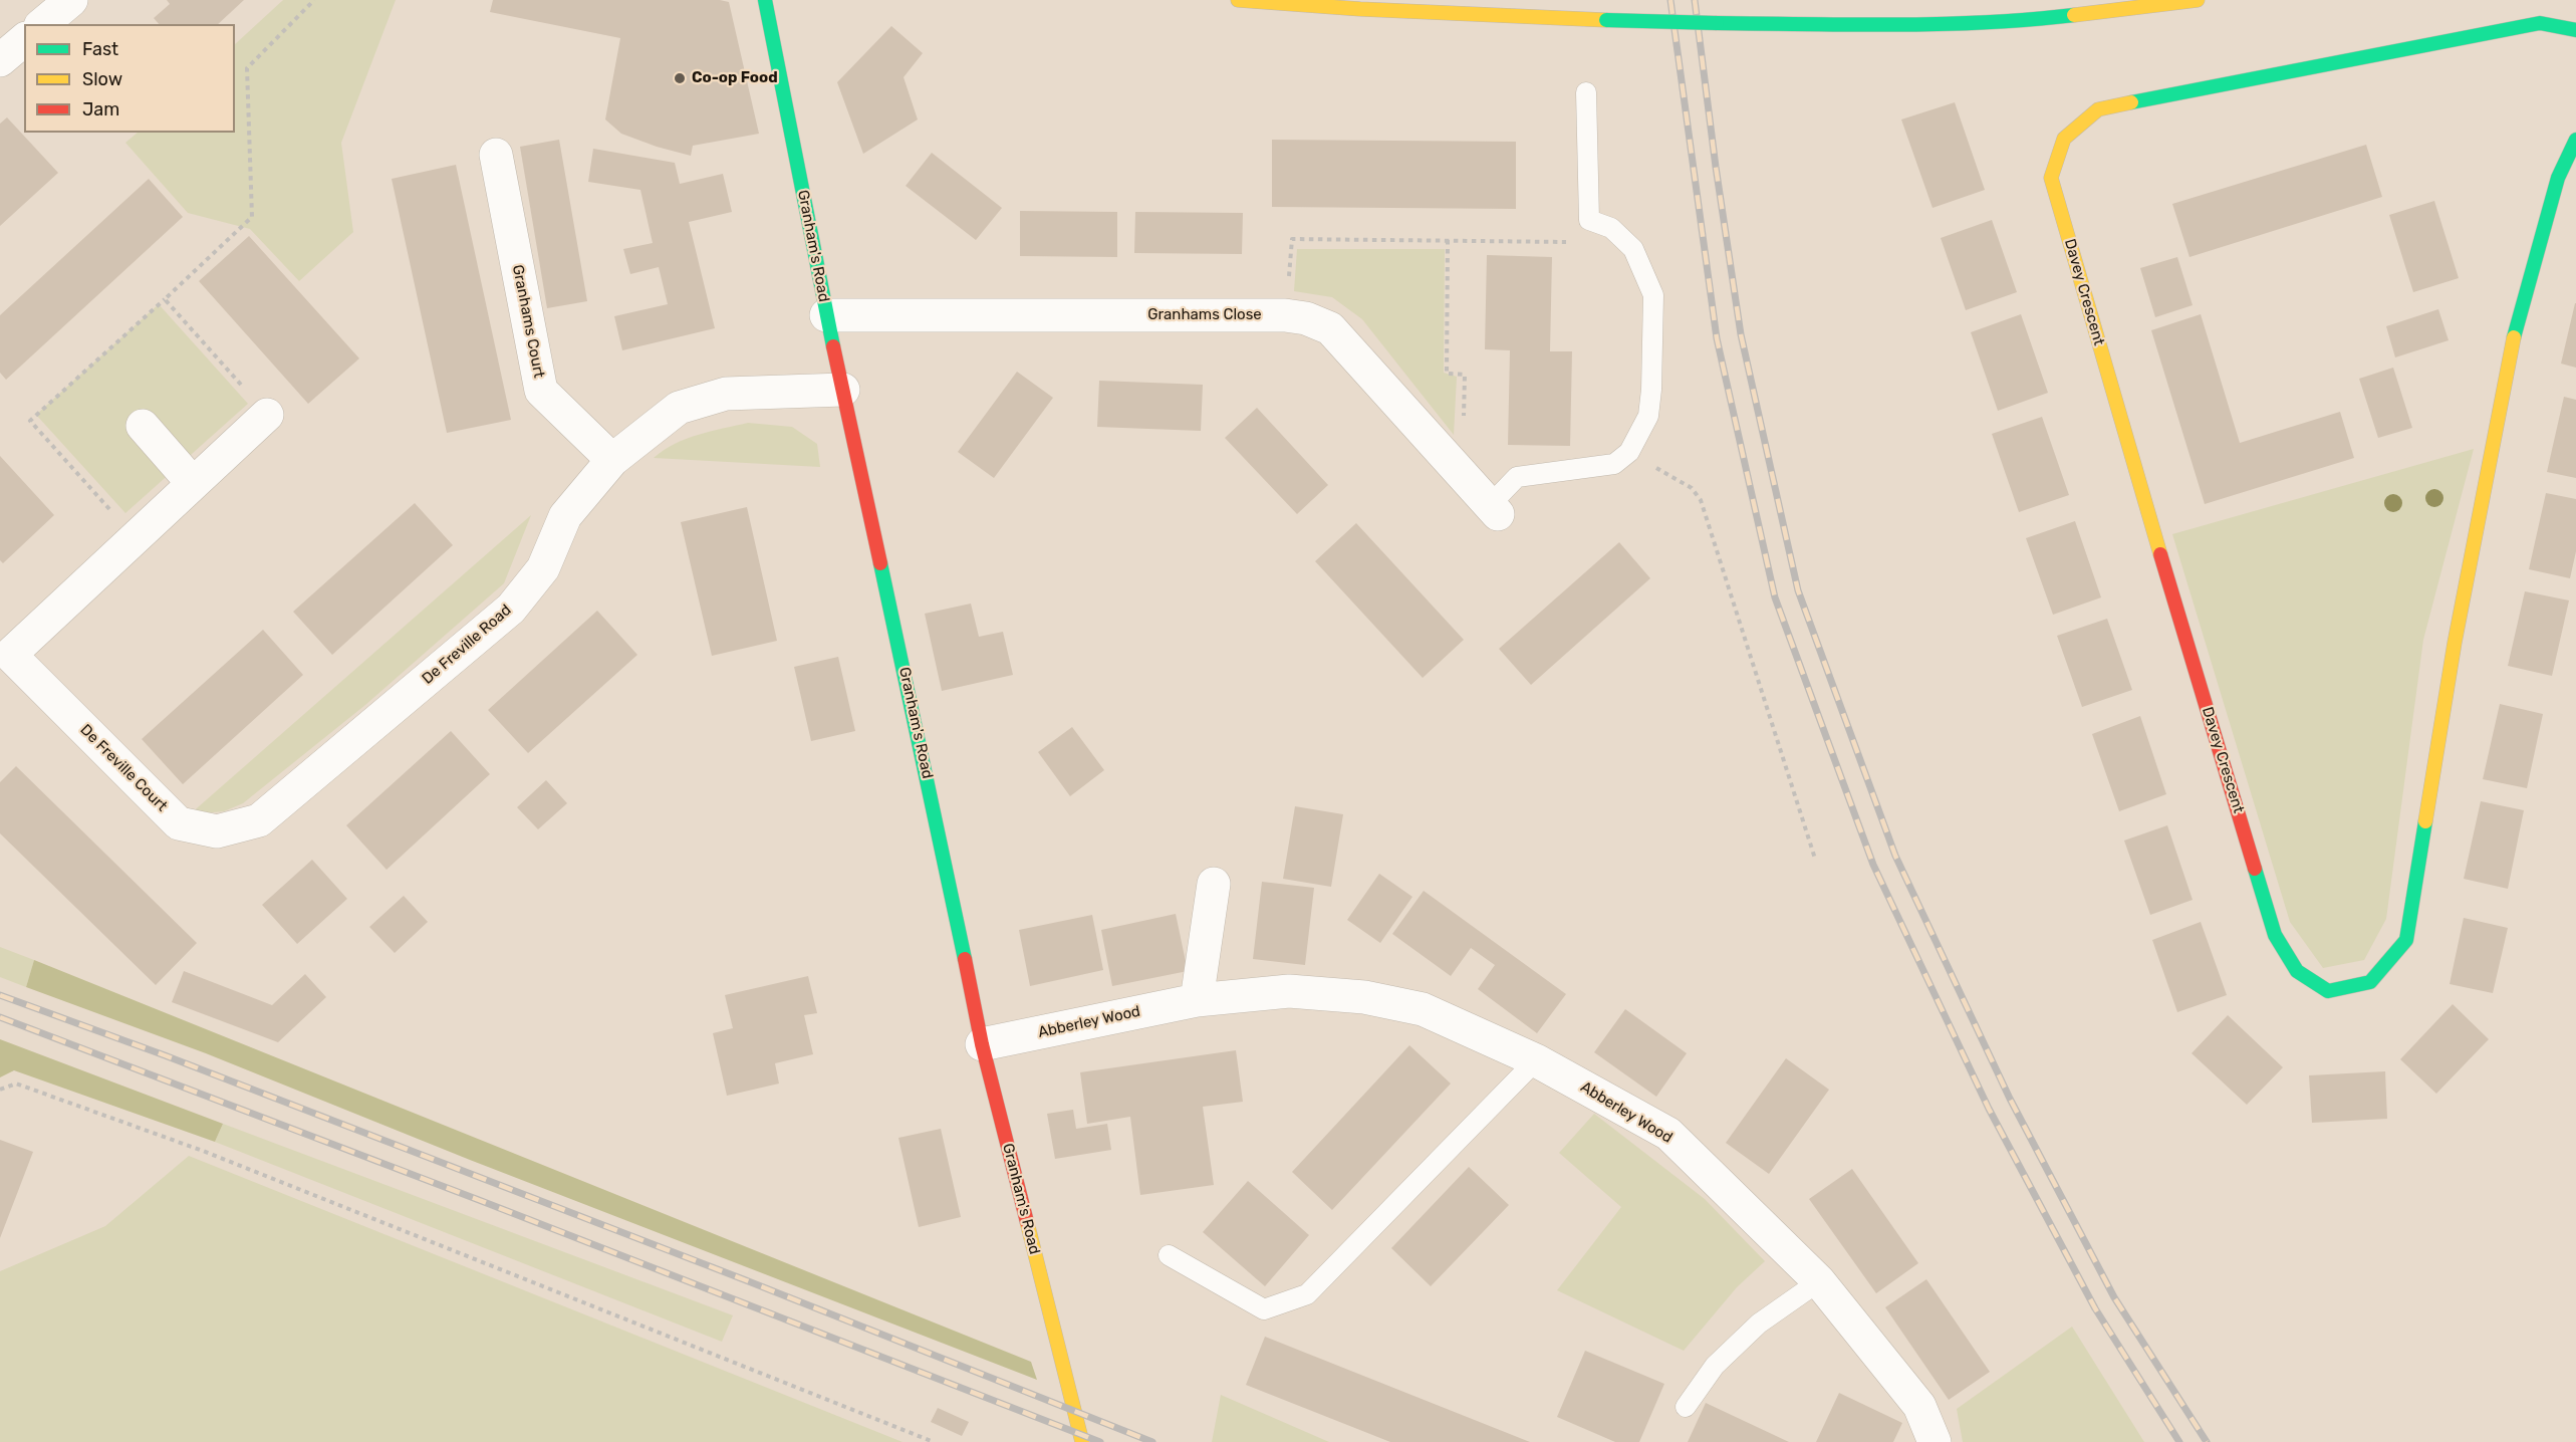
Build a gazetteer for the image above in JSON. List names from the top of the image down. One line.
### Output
{"streets":{"street":["Granham's Road","Davey Crescent","Granhams Close","Granhams Court","De Freville Road","De Freville Court","Abberley Wood"]},"crossings":[["Granham's Road","Granhams Close"],["Granham's Road","De Freville Road"],["Granham's Road","Abberley Wood"],["Granhams Court","De Freville Road"],["De Freville Road","De Freville Court"]],"places":["Co-op Food"],"legend":["Fast","Slow","Jam"]}
